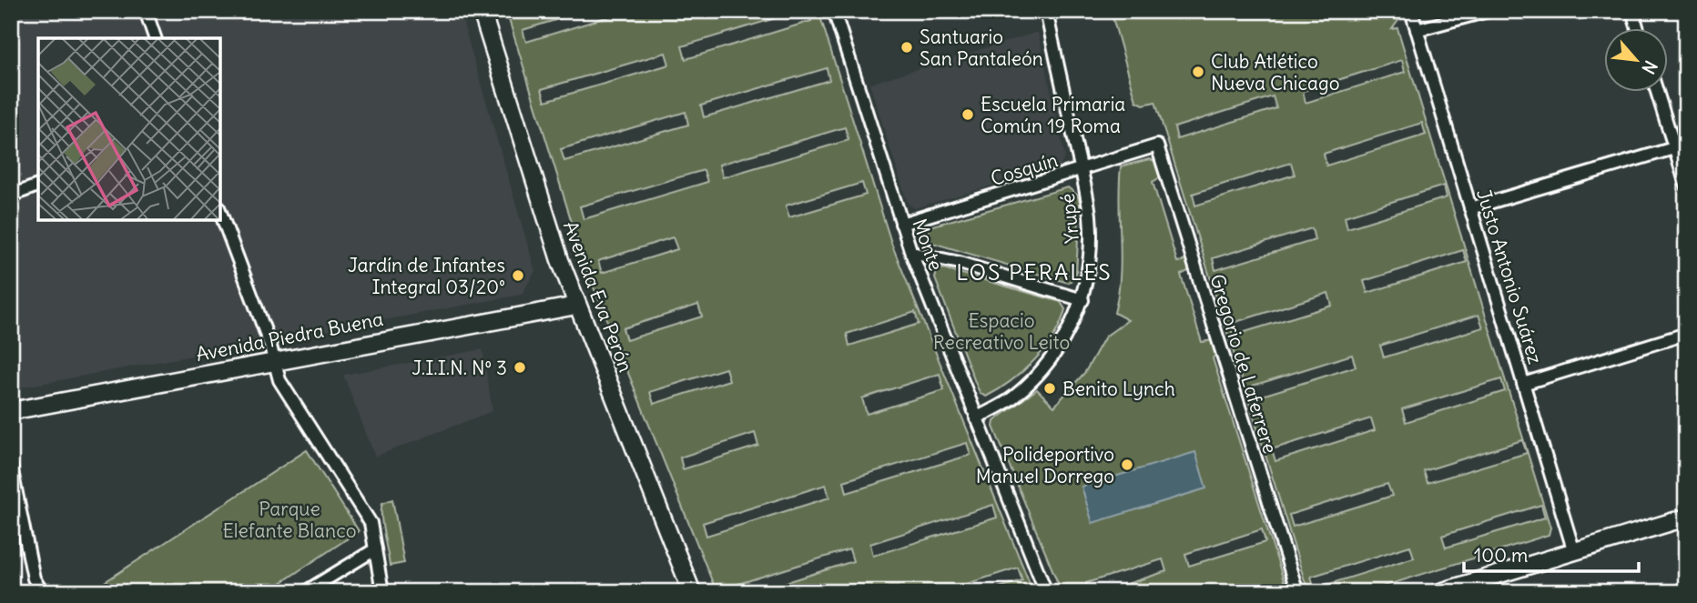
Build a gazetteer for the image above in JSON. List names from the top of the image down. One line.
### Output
{"streets":{"main road":["Avenida Eva Perón","Avenida Piedra Buena"],"street":["Cosquín","Yrupé","Monte","Justo Antonio Suárez","Gregorio de Laferrere"]},"crossings":[["Cosquín","Yrupé"],["Cosquín","Monte"],["Cosquín","Gregorio de Laferrere"],["Yrupé","Monte"],["Avenida Eva Perón","Avenida Piedra Buena"]],"districts":["LOS PERALES"],"parks":["Espacio Recreativo Leito","Parque Elefante Blanco"],"places":["Santuario San Pantaleón","Club Atlético Nueva Chicago","Escuela Primaria Común 19 Roma","Jardín de Infantes Integral 03/20°","J.I.I.N. Nº 3","Benito Lynch","Polideportivo Manuel Dorrego"],"scale_bar":"100 m","north":"bottom right"}
